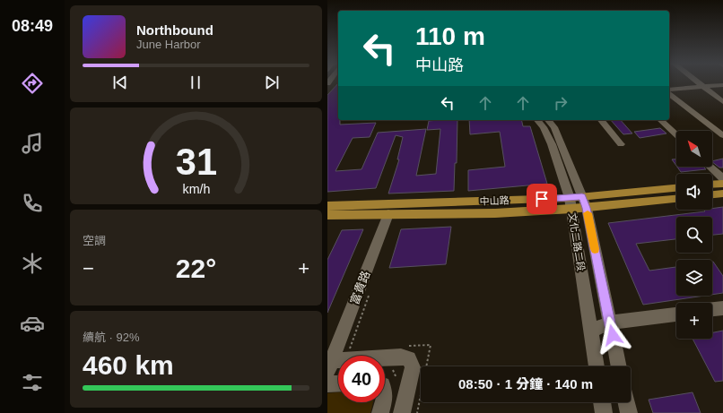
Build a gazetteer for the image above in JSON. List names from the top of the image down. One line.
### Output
{"streets":{"main road":["中山路"],"street":["文化二路二段","富貴路"]},"crossings":[["中山路","文化二路二段"],["中山路","富貴路"]],"north":"top left","page":{"tabs":"08:49","turn":["110 m","中山路"],"song":["Northbound","June Harbor"],"map_buttons":"+","tile":["空調",["續航 · 92%","460 km"]],"heat":["−","22°","+"],"limit":"40","trip":"08:50 · 1 分鐘 · 140 m","gauge":["31","km/h"]}}
